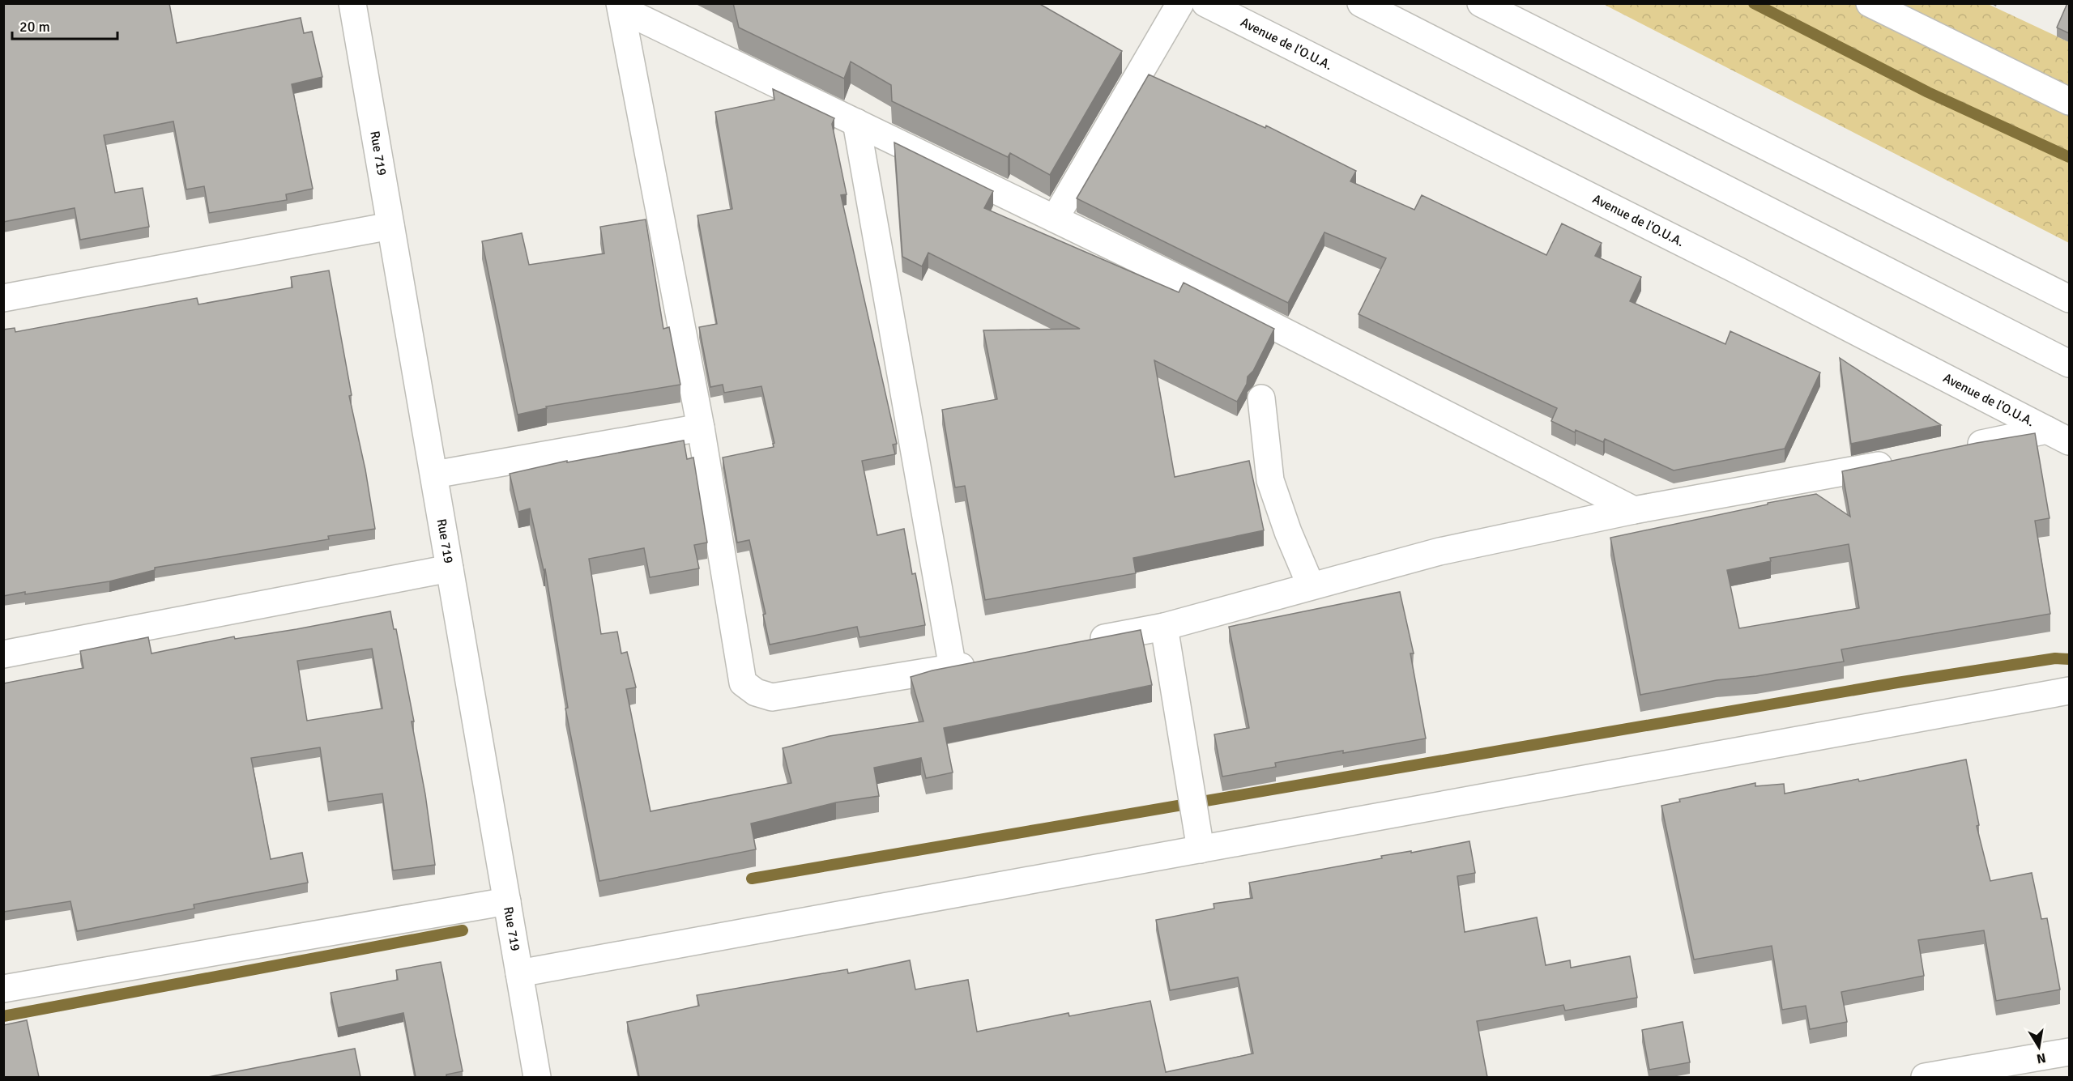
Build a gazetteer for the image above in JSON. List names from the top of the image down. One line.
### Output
{"streets":{"main road":["Avenue de l'O.U.A.","Rue 719"]},"scale_bar":"20 m","north":"bottom"}
